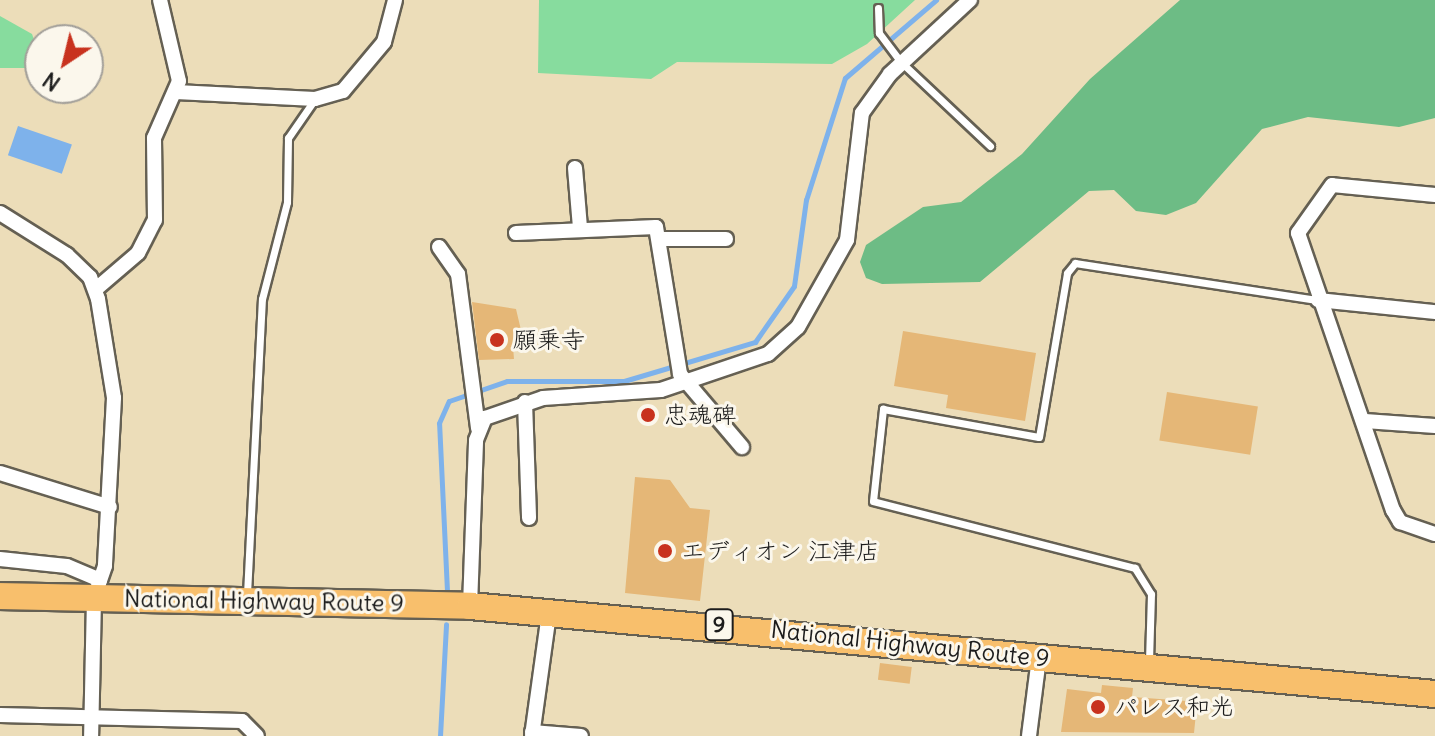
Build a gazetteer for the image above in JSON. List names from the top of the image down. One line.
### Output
{"streets":{"highway":["National Highway Route 9","9"]},"places":["願乗寺","忠魂碑","エディオン 江津店","パレス和光"],"north":"bottom left"}
